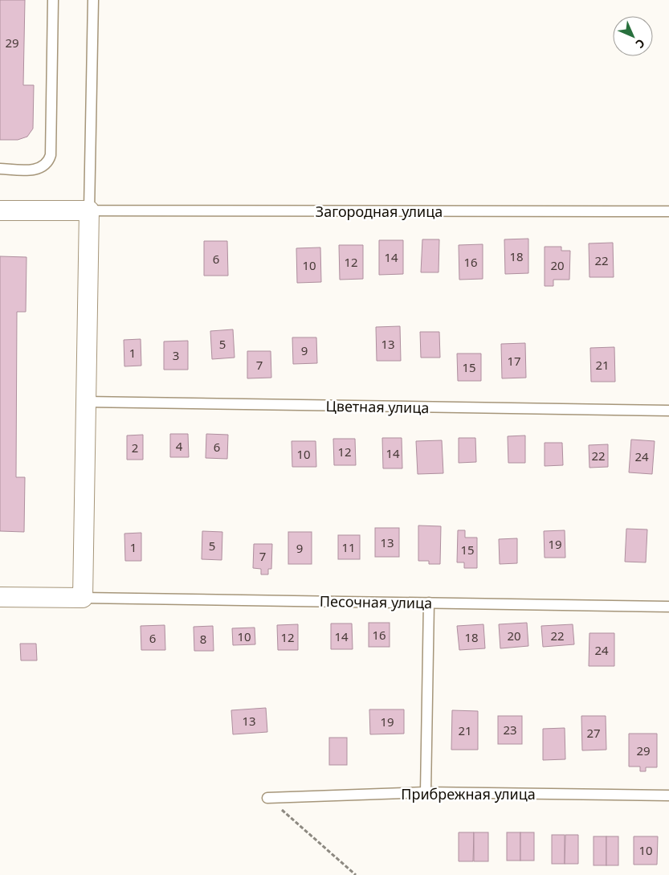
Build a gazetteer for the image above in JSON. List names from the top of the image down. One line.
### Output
{"streets":{"lane":["Загородная улица","Цветная улица","Песочная улица","Прибрежная улица"]},"house_numbers":["29","18","14","6","22","12","16","10","20","5","13","9","1","3","17","7","21","15","4","6","2","12","14","10","22","24","13","19","5","1","11","9","15","7","16","20","22","10","14","12","18","6","8","24","13","19","23","21","27","29","10"],"north":"bottom right"}
